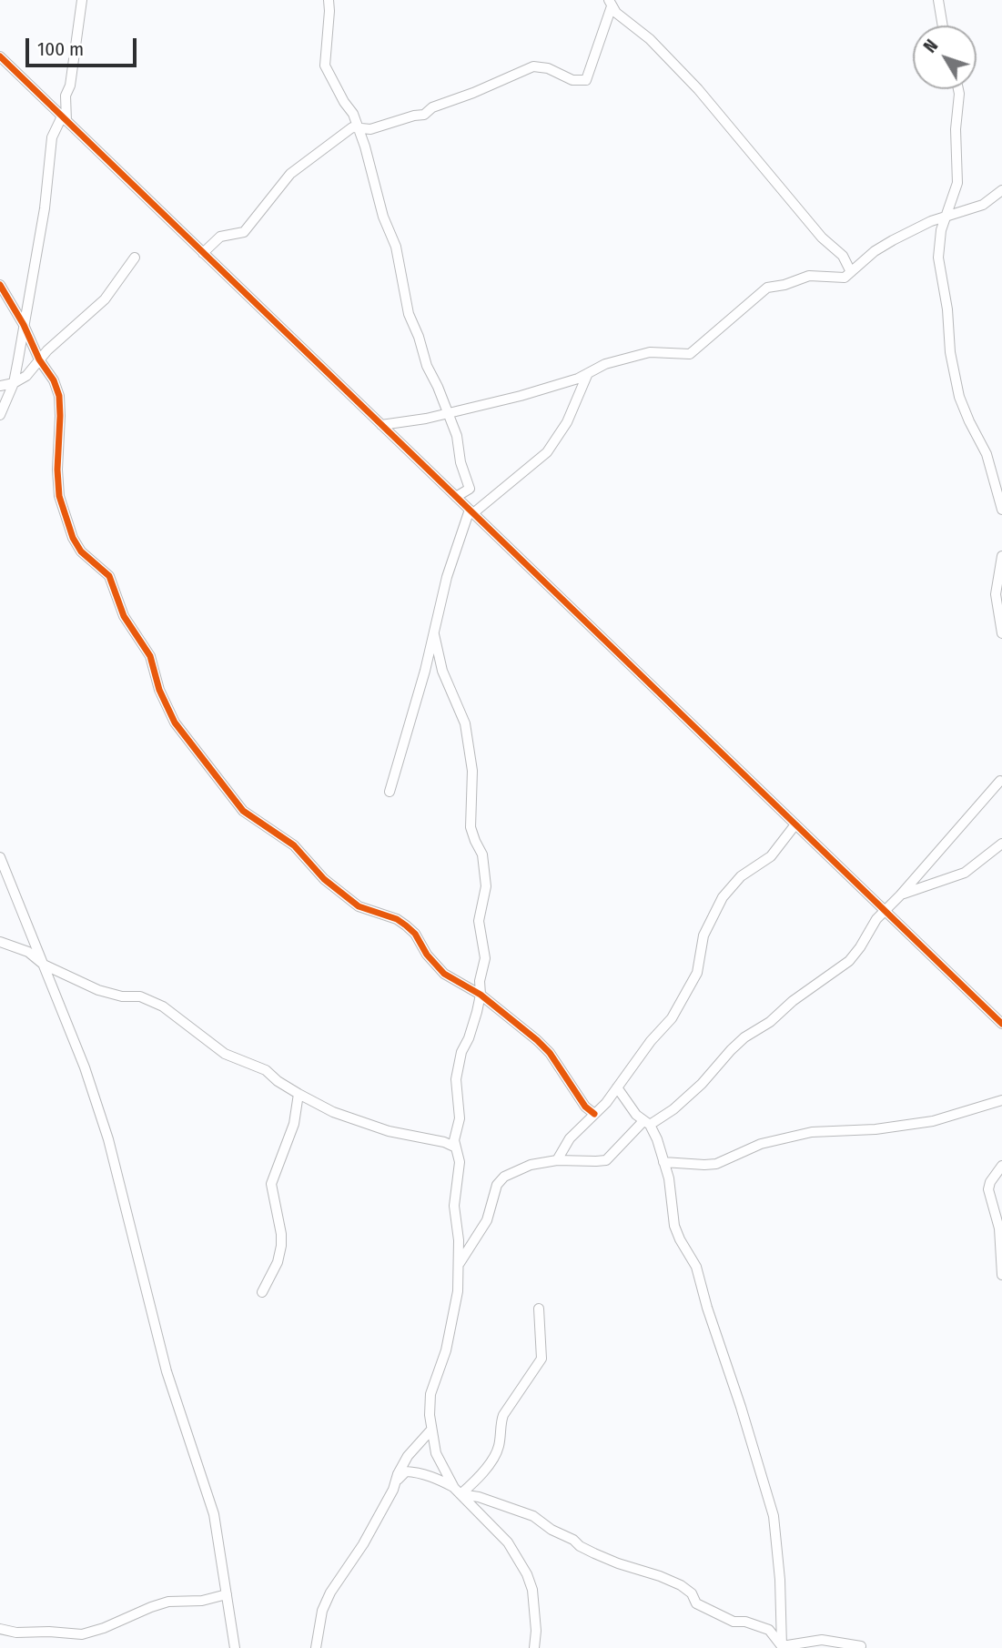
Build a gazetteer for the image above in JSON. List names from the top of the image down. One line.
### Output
{"scale_bar":"100 m","north":"top left"}
